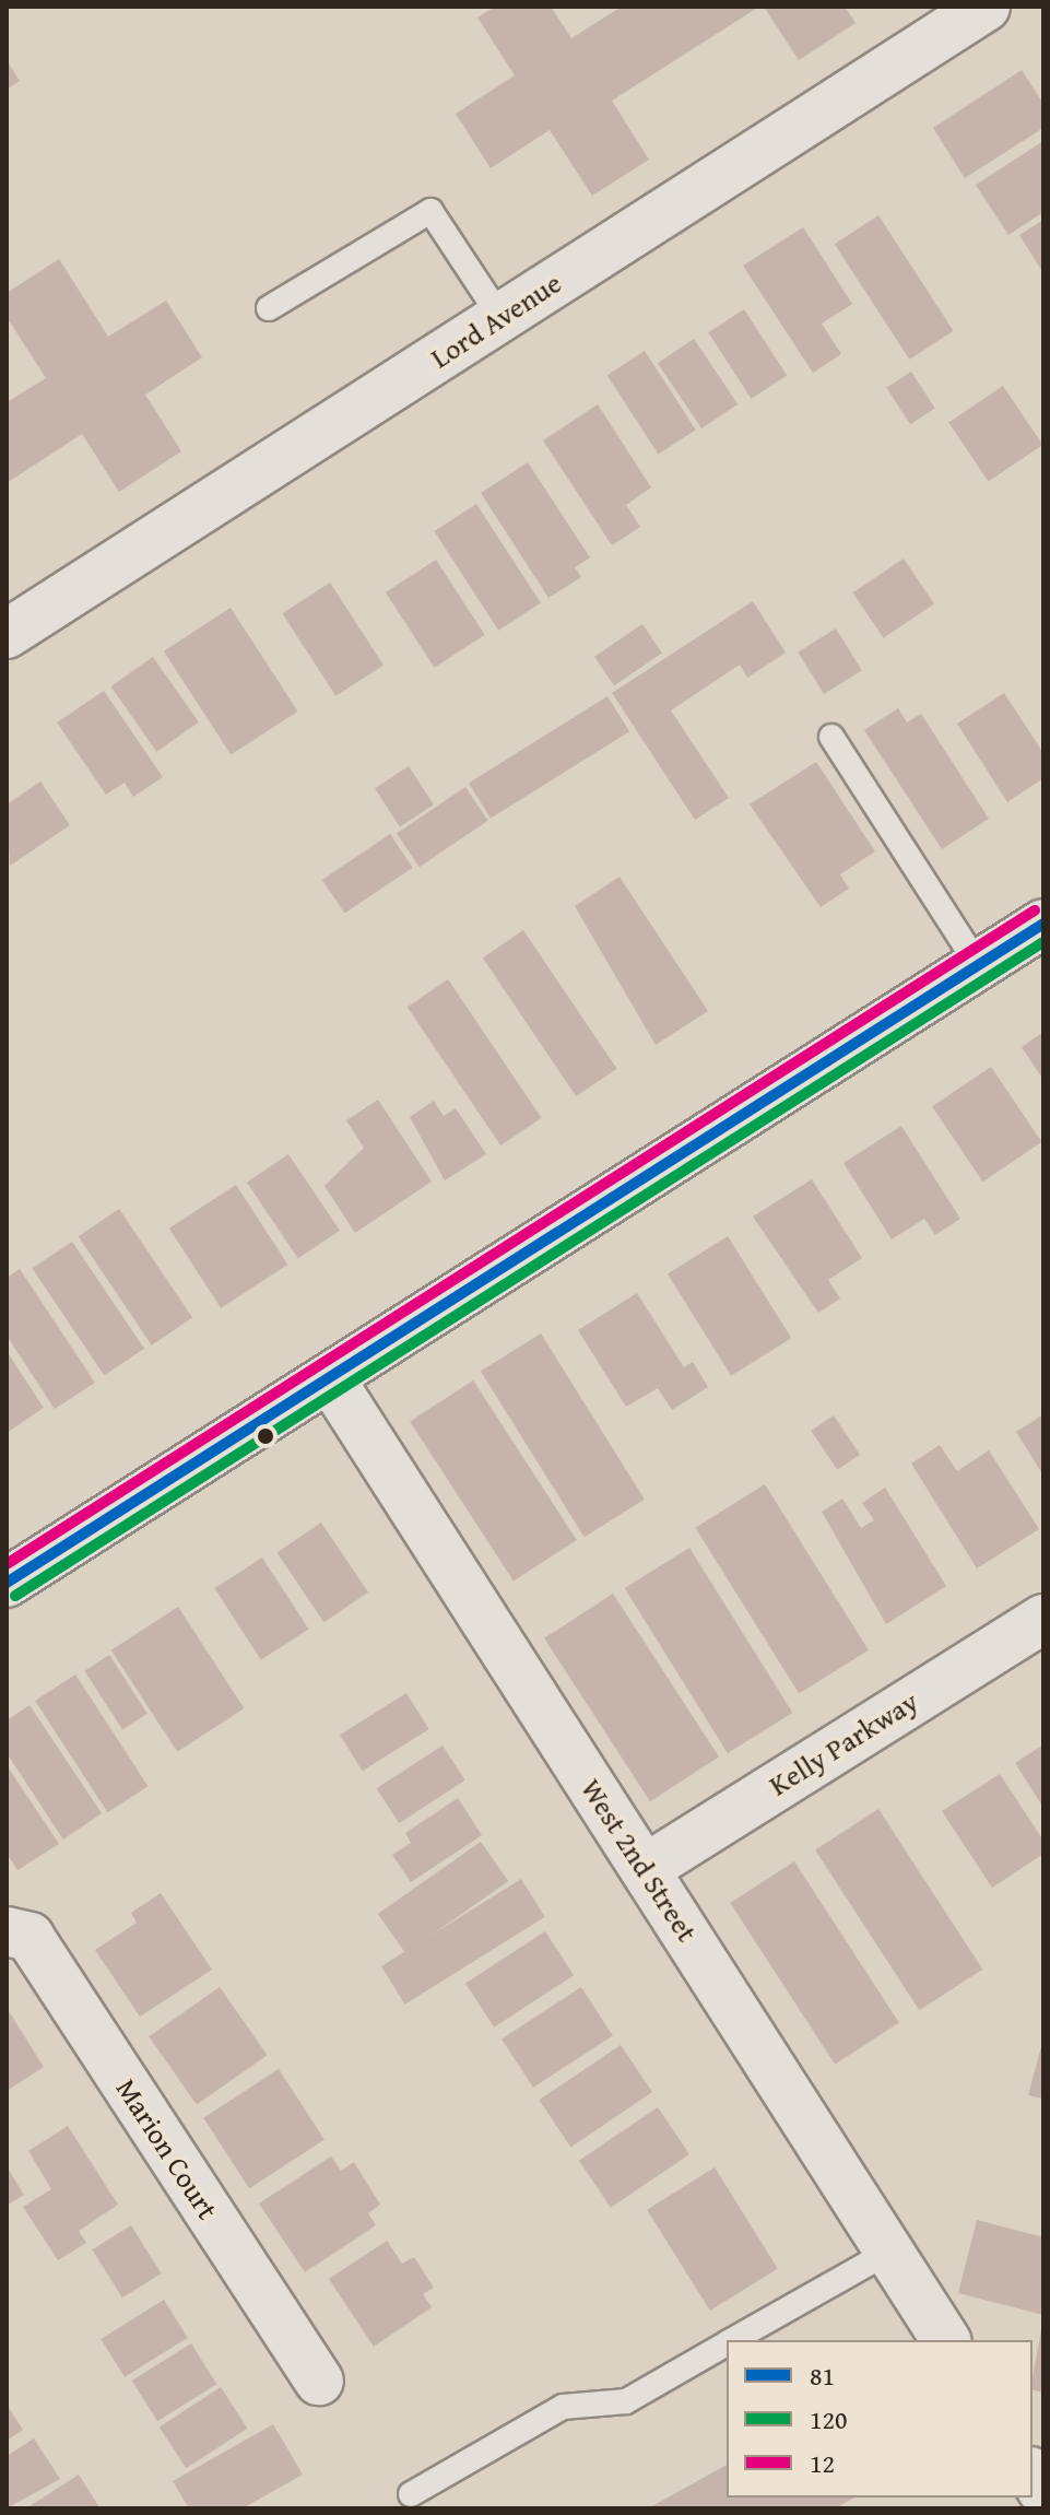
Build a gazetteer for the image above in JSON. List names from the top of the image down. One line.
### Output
{"streets":{"street":["Lord Avenue","Kelly Parkway","West 2nd Street","Marion Court"]},"crossings":[["Kelly Parkway","West 2nd Street"]],"lines":["transit line 12","transit line 81","transit line 120"],"legend":["81","120","12"]}
